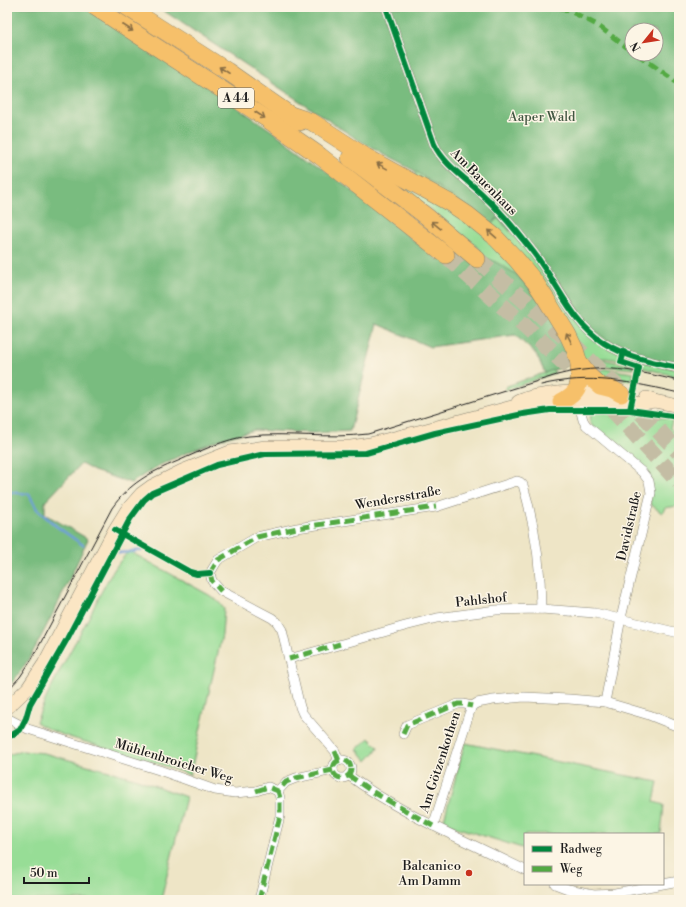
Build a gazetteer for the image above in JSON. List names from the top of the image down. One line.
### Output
{"streets":{"highway":["A 44"],"street":["Am Bauenhaus","Wendersstraße","Davidstraße","Pahlshof","Mühlenbroicher Weg","Am Götzenkothen"]},"crossings":[["Wendersstraße","Pahlshof"],["Davidstraße","Pahlshof"],["Davidstraße","Am Götzenkothen"]],"parks":["Aaper Wald"],"places":["Balcanico Am Damm"],"legend":["Radweg","Weg"],"scale_bar":"50 m","north":"bottom left"}
